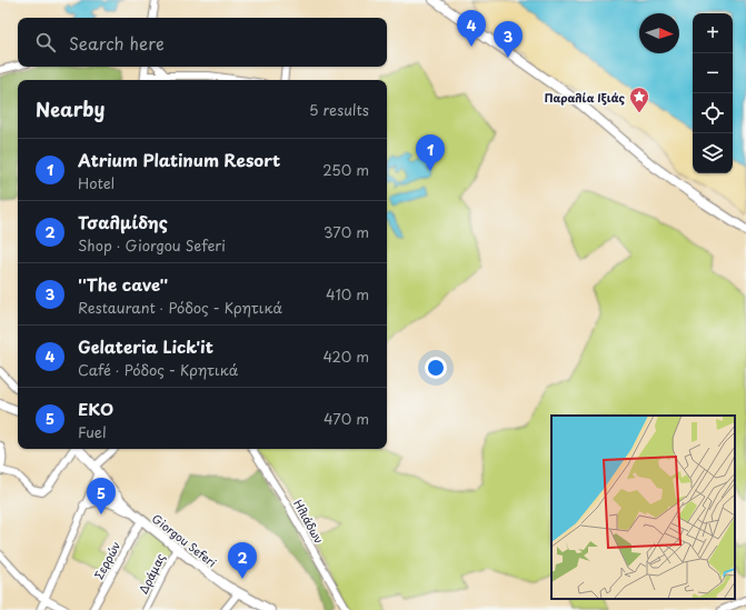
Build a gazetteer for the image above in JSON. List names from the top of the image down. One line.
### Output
{"streets":{"main road":["Giorgou Seferi"],"street":["Ηλιάδων","Σερρών","Δράμας"]},"crossings":[["Giorgou Seferi","Σερρών"],["Giorgou Seferi","Δράμας"]],"places":{"place":["Παραλία Ιξιάς"]},"north":"right","page":{"pins":["4","3","1","5","2"],"map_buttons":["+","−"],"search":"Search here","heading":["Nearby","5 results"],"list":[{"mark":"1","name":"Atrium Platinum Resort","note":"Hotel","value":"250 m"},{"mark":"2","name":"Τσαλμίδης","note":"Shop · Giorgou Seferi","value":"370 m"},{"mark":"3","name":"''The cave''","note":"Restaurant · Ρόδος - Κρητικά","value":"410 m"},{"mark":"4","name":"Gelateria Lick'it","note":"Café · Ρόδος - Κρητικά","value":"420 m"},{"mark":"5","name":"EKO","note":"Fuel","value":"470 m"}]}}
